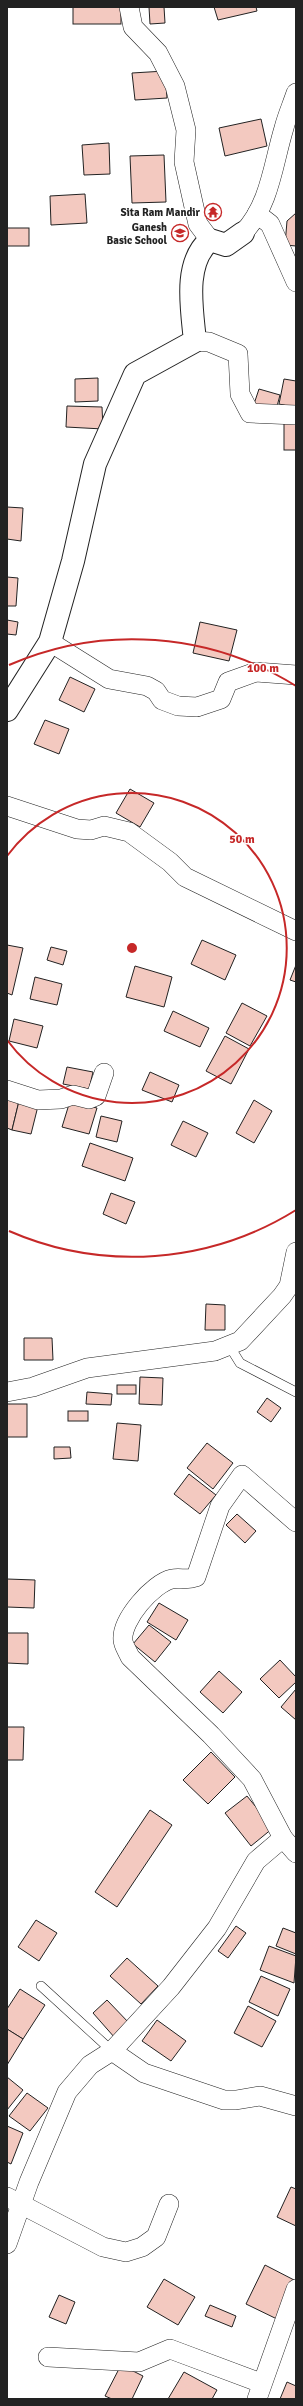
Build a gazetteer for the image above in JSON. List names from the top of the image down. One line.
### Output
{"places":{"temple":["Sita Ram Mandir"],"school or university":["Ganesh Basic School"]},"rings":["100 m","50 m"]}
